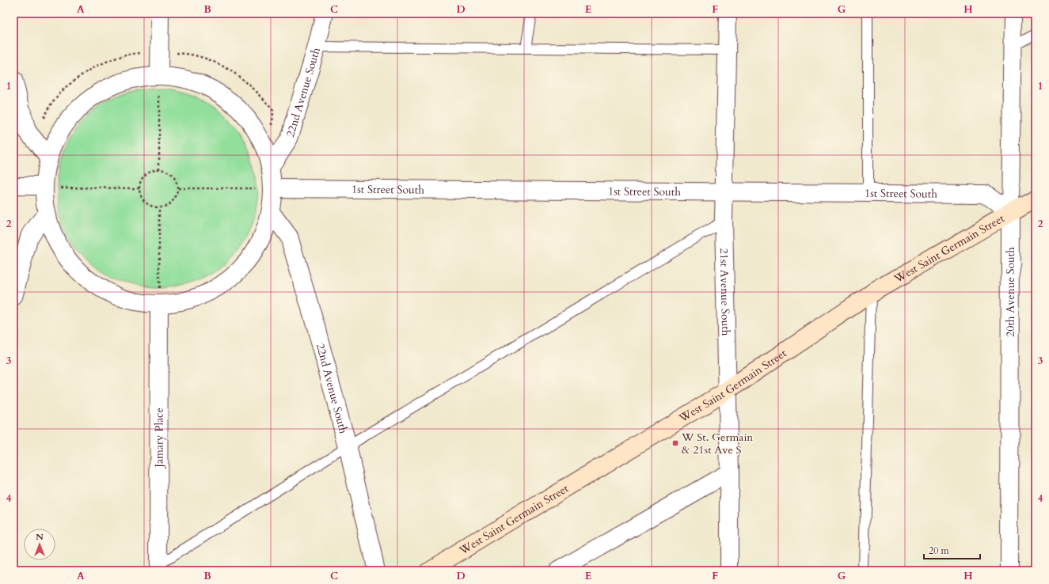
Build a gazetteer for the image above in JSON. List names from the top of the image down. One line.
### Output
{"streets":{"street":["22nd Avenue South","1st Street South","West Saint Germain Street","21st Avenue South","20th Avenue South","Jamary Place"]},"crossings":[["1st Street South","West Saint Germain Street"],["1st Street South","21st Avenue South"],["1st Street South","20th Avenue South"],["West Saint Germain Street","21st Avenue South"],["West Saint Germain Street","20th Avenue South"]],"places":{"transit":["W St. Germain & 21st Ave S"]},"scale_bar":"20 m","north":"top","grid":{"columns":["A","B","C","D","E","F","G","H"],"rows":["1","2","3","4"]}}
